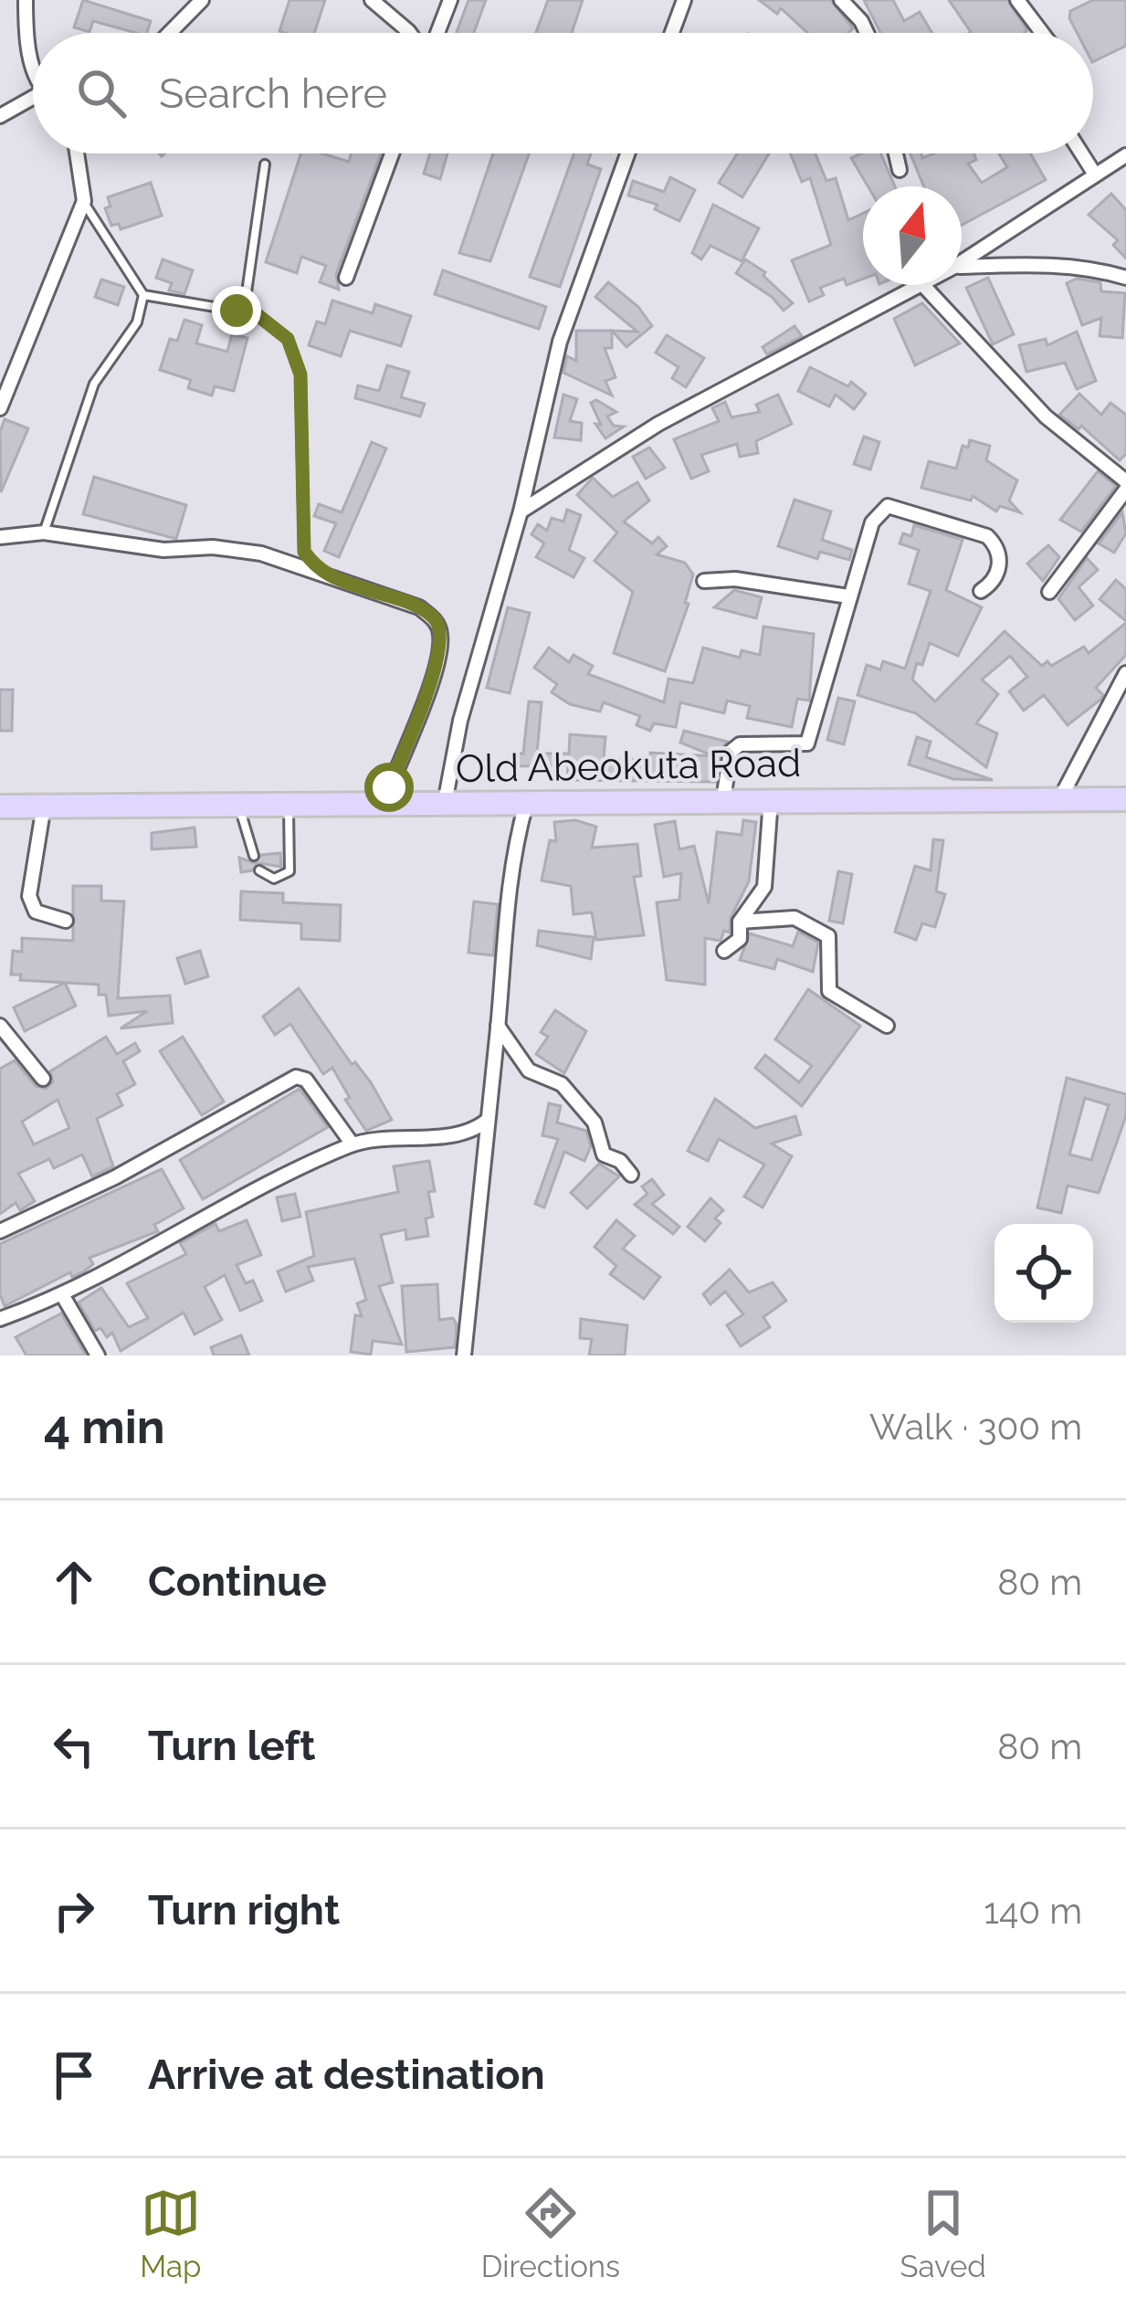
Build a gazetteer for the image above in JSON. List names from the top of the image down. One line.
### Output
{"streets":{"highway":["Old Abeokuta Road"]},"north":"top","page":{"search":"Search here","heading":["4 min","Walk · 300 m"],"list":[["Continue","80 m"],["Turn left","80 m"],["Turn right","140 m"],"Arrive at destination"],"nav":["Map","Directions","Saved"]}}
